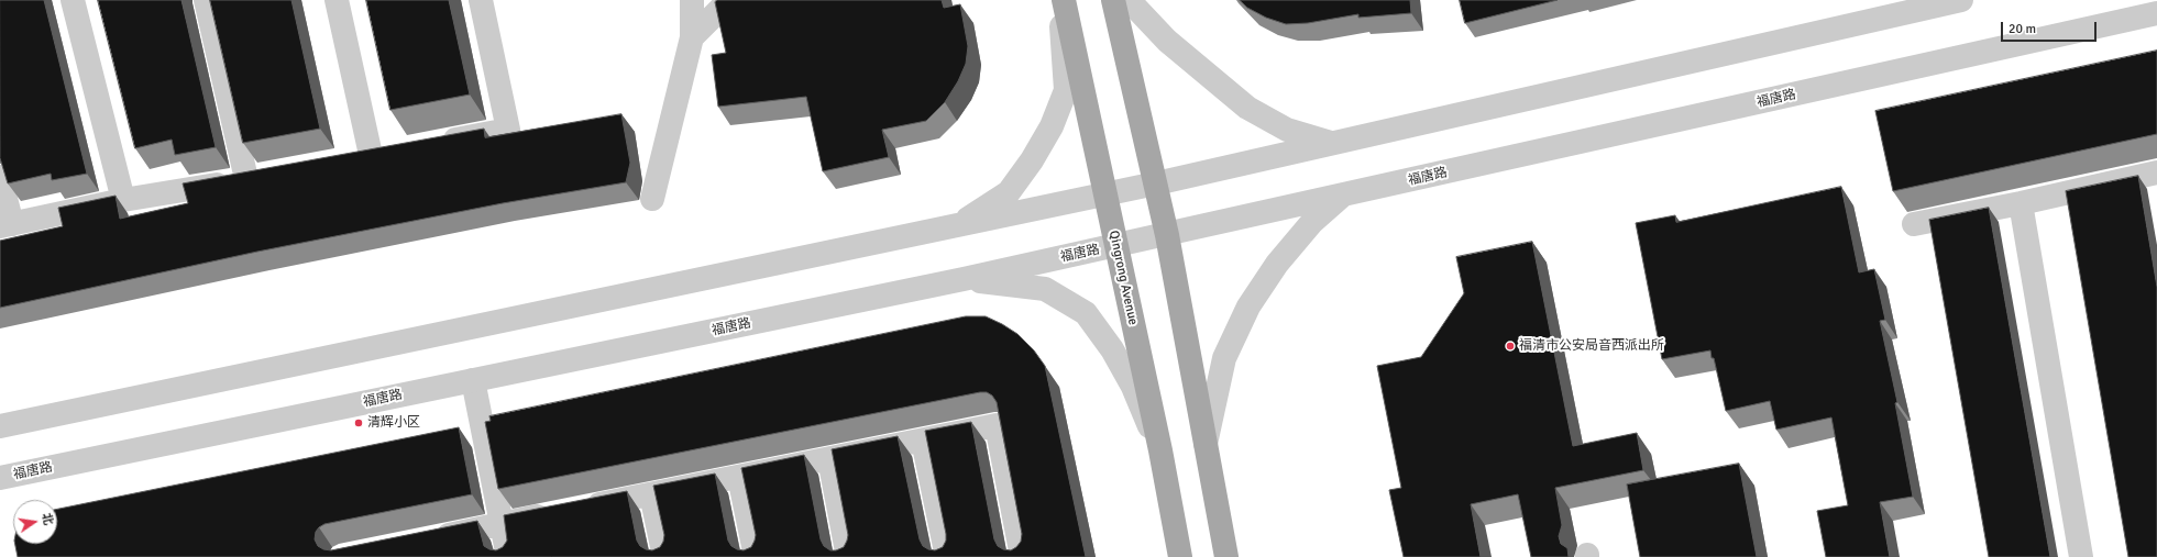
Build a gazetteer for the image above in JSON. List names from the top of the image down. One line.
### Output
{"streets":{"main road":["Qingrong Avenue"],"street":["福唐路"]},"crossings":[["福唐路","Qingrong Avenue"]],"places":["福清市公安局音西派出所","清辉小区"],"scale_bar":"20 m","north":"right"}
